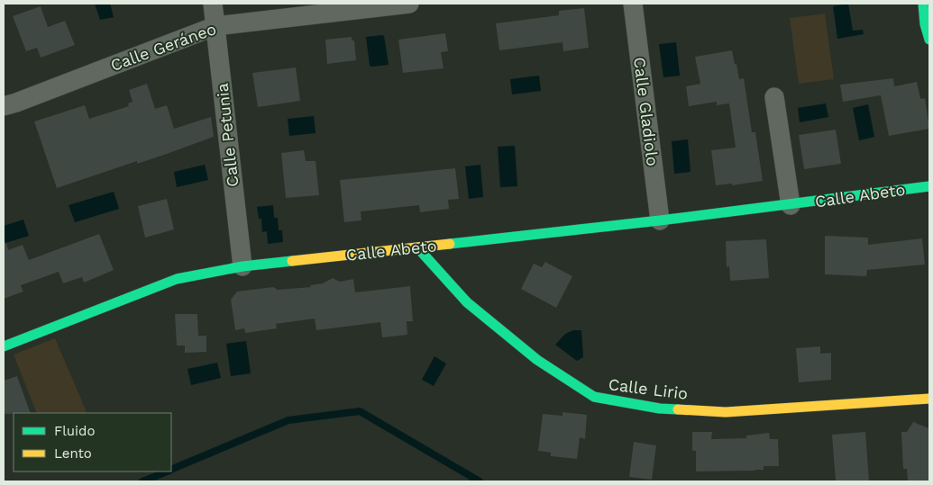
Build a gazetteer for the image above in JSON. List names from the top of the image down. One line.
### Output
{"streets":{"street":["Calle Geráneo","Calle Gladiolo","Calle Petunia","Calle Abeto","Calle Lirio"]},"crossings":[["Calle Geráneo","Calle Petunia"],["Calle Gladiolo","Calle Abeto"],["Calle Petunia","Calle Abeto"],["Calle Abeto","Calle Lirio"]],"legend":["Fluido","Lento"]}
